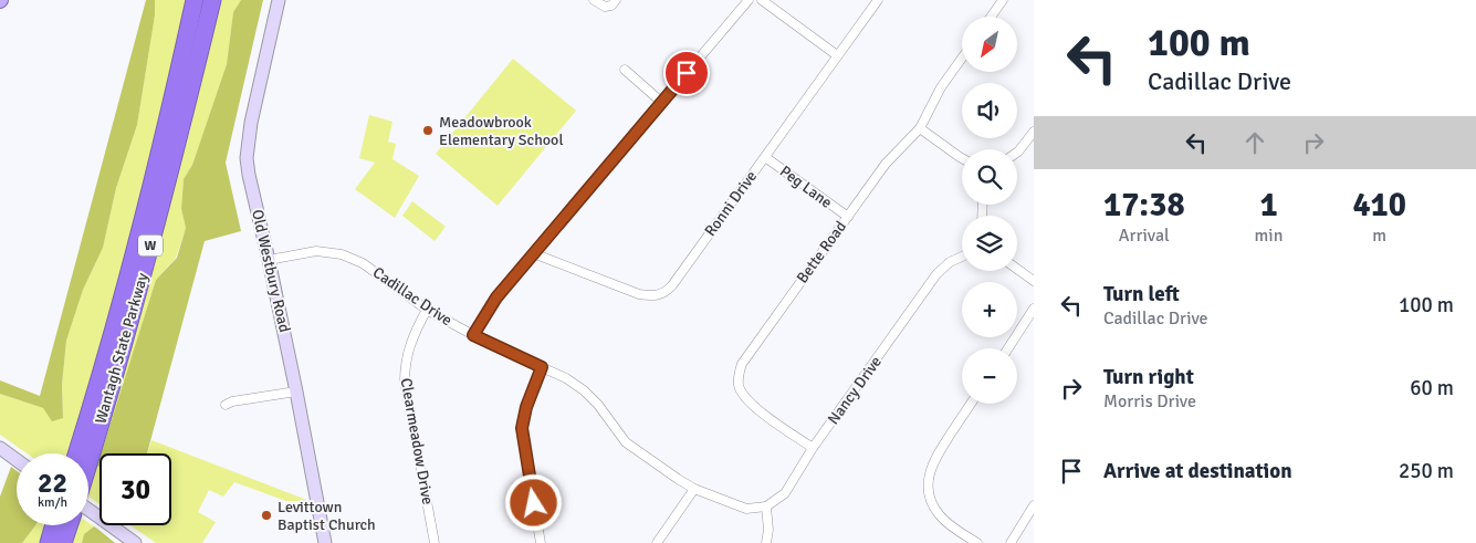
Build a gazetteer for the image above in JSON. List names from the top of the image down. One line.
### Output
{"streets":{"highway":["W","Wantagh State Parkway"],"street":["Peg Lane","Ronni Drive","Bette Road","Old Westbury Road","Cadillac Drive","Nancy Drive","Clearmeadow Drive"]},"crossings":[["Peg Lane","Ronni Drive"],["Peg Lane","Bette Road"],["Bette Road","Nancy Drive"],["Old Westbury Road","Cadillac Drive"],["Cadillac Drive","Nancy Drive"],["Cadillac Drive","Clearmeadow Drive"]],"places":["Meadowbrook Elementary School","Levittown Baptist Church"],"north":"bottom left","page":{"turn":["100 m","Cadillac Drive"],"map_buttons":["+","−"],"eta":["17:38","Arrival","1","min","410","m"],"list":[{"name":"Turn left","note":"Cadillac Drive","value":"100 m"},{"name":"Turn right","note":"Morris Drive","value":"60 m"},{"name":"Arrive at destination","value":"250 m"}],"speed":"22 km/h","limit":"30"}}
